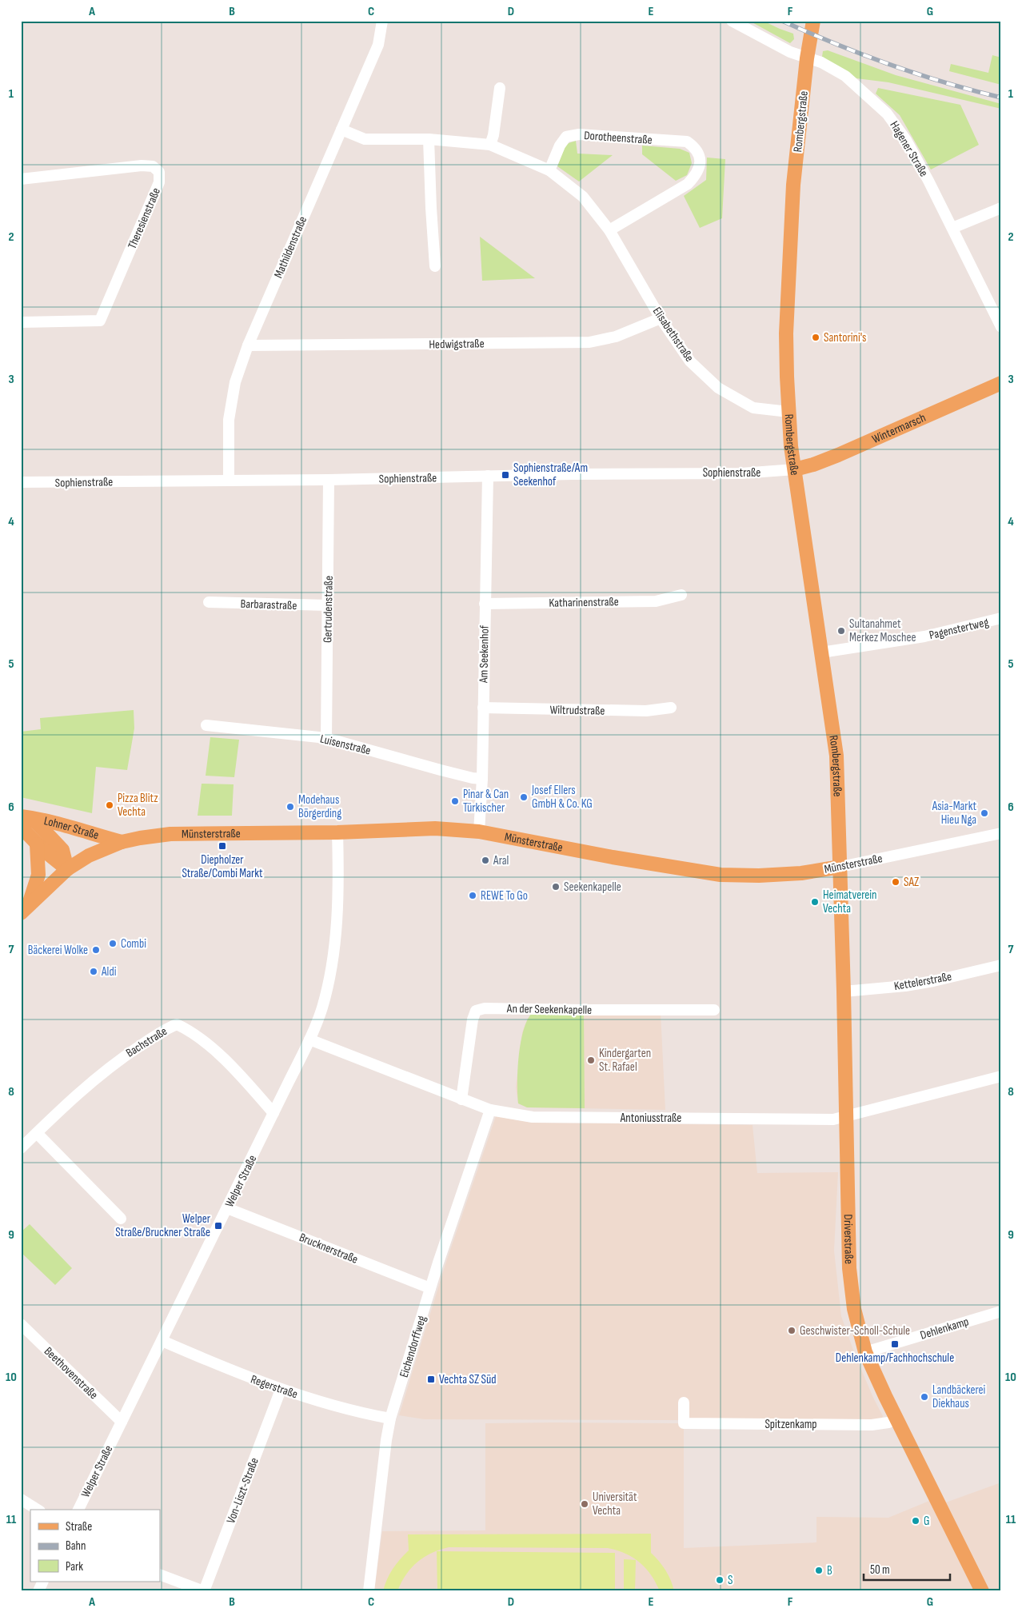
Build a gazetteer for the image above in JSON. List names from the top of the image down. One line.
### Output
{"streets":{"main road":["Rombergstraße","Wintermarsch","Lohner Straße","Münsterstraße","Driverstraße"],"street":["Dorotheenstraße","Hagener Straße","Theresienstraße","Mathildenstraße","Elisabethstraße","Hedwigstraße","Sophienstraße","Katharinenstraße","Barbarastraße","Gertrudenstraße","Pagenstertweg","Am Seekenhof","Wiltrudstraße","Luisenstraße","Kettelerstraße","An der Seekenkapelle","Bachstraße","Antoniusstraße","Welper Straße","Brucknerstraße","Dehlenkamp","Eichendorffweg","Beethovenstraße","Regerstraße","Spitzenkamp","Von-Liszt-Straße"]},"crossings":[["Rombergstraße","Hagener Straße"],["Rombergstraße","Elisabethstraße"],["Rombergstraße","Wintermarsch"],["Rombergstraße","Sophienstraße"],["Rombergstraße","Pagenstertweg"],["Rombergstraße","Münsterstraße"],["Rombergstraße","Driverstraße"],["Dorotheenstraße","Elisabethstraße"],["Mathildenstraße","Elisabethstraße"],["Mathildenstraße","Hedwigstraße"],["Mathildenstraße","Sophienstraße"],["Elisabethstraße","Hedwigstraße"],["Wintermarsch","Sophienstraße"],["Sophienstraße","Gertrudenstraße"],["Sophienstraße","Am Seekenhof"],["Katharinenstraße","Am Seekenhof"],["Barbarastraße","Gertrudenstraße"],["Gertrudenstraße","Luisenstraße"],["Am Seekenhof","Wiltrudstraße"],["Am Seekenhof","Luisenstraße"],["Am Seekenhof","Münsterstraße"],["Lohner Straße","Münsterstraße"],["Münsterstraße","Welper Straße"],["Münsterstraße","Driverstraße"],["Kettelerstraße","Driverstraße"],["An der Seekenkapelle","Antoniusstraße"],["Bachstraße","Welper Straße"],["Antoniusstraße","Welper Straße"],["Antoniusstraße","Driverstraße"],["Antoniusstraße","Eichendorffweg"],["Welper Straße","Brucknerstraße"],["Welper Straße","Beethovenstraße"],["Welper Straße","Regerstraße"],["Driverstraße","Dehlenkamp"],["Driverstraße","Spitzenkamp"],["Brucknerstraße","Eichendorffweg"],["Eichendorffweg","Regerstraße"],["Regerstraße","Von-Liszt-Straße"]],"places":{"other":["Santorini's","Sultanahmet Merkez Moschee","Josef Ellers GmbH & Co. KG","Pinar & Can Türkischer","Pizza Blitz Vechta","Modehaus Börgerding","Asia-Markt Hieu Nga","Aral","SAZ","Seekenkapelle","REWE To Go","Heimatverein Vechta","Combi","Bäckerei Wolke","Aldi","Kindergarten St. Rafael","Geschwister-Scholl-Schule","Landbäckerei Diekhaus","Universität Vechta","G","B","S"],"transit":["Sophienstraße/Am Seekenhof","Diepholzer Straße/Combi Markt","Welper Straße/Bruckner Straße","Dehlenkamp/Fachhochschule","Vechta SZ Süd"]},"legend":["Straße","Bahn","Park"],"scale_bar":"50 m","grid":{"columns":["A","B","C","D","E","F","G"],"rows":["1","2","3","4","5","6","7","8","9","10","11"]}}
